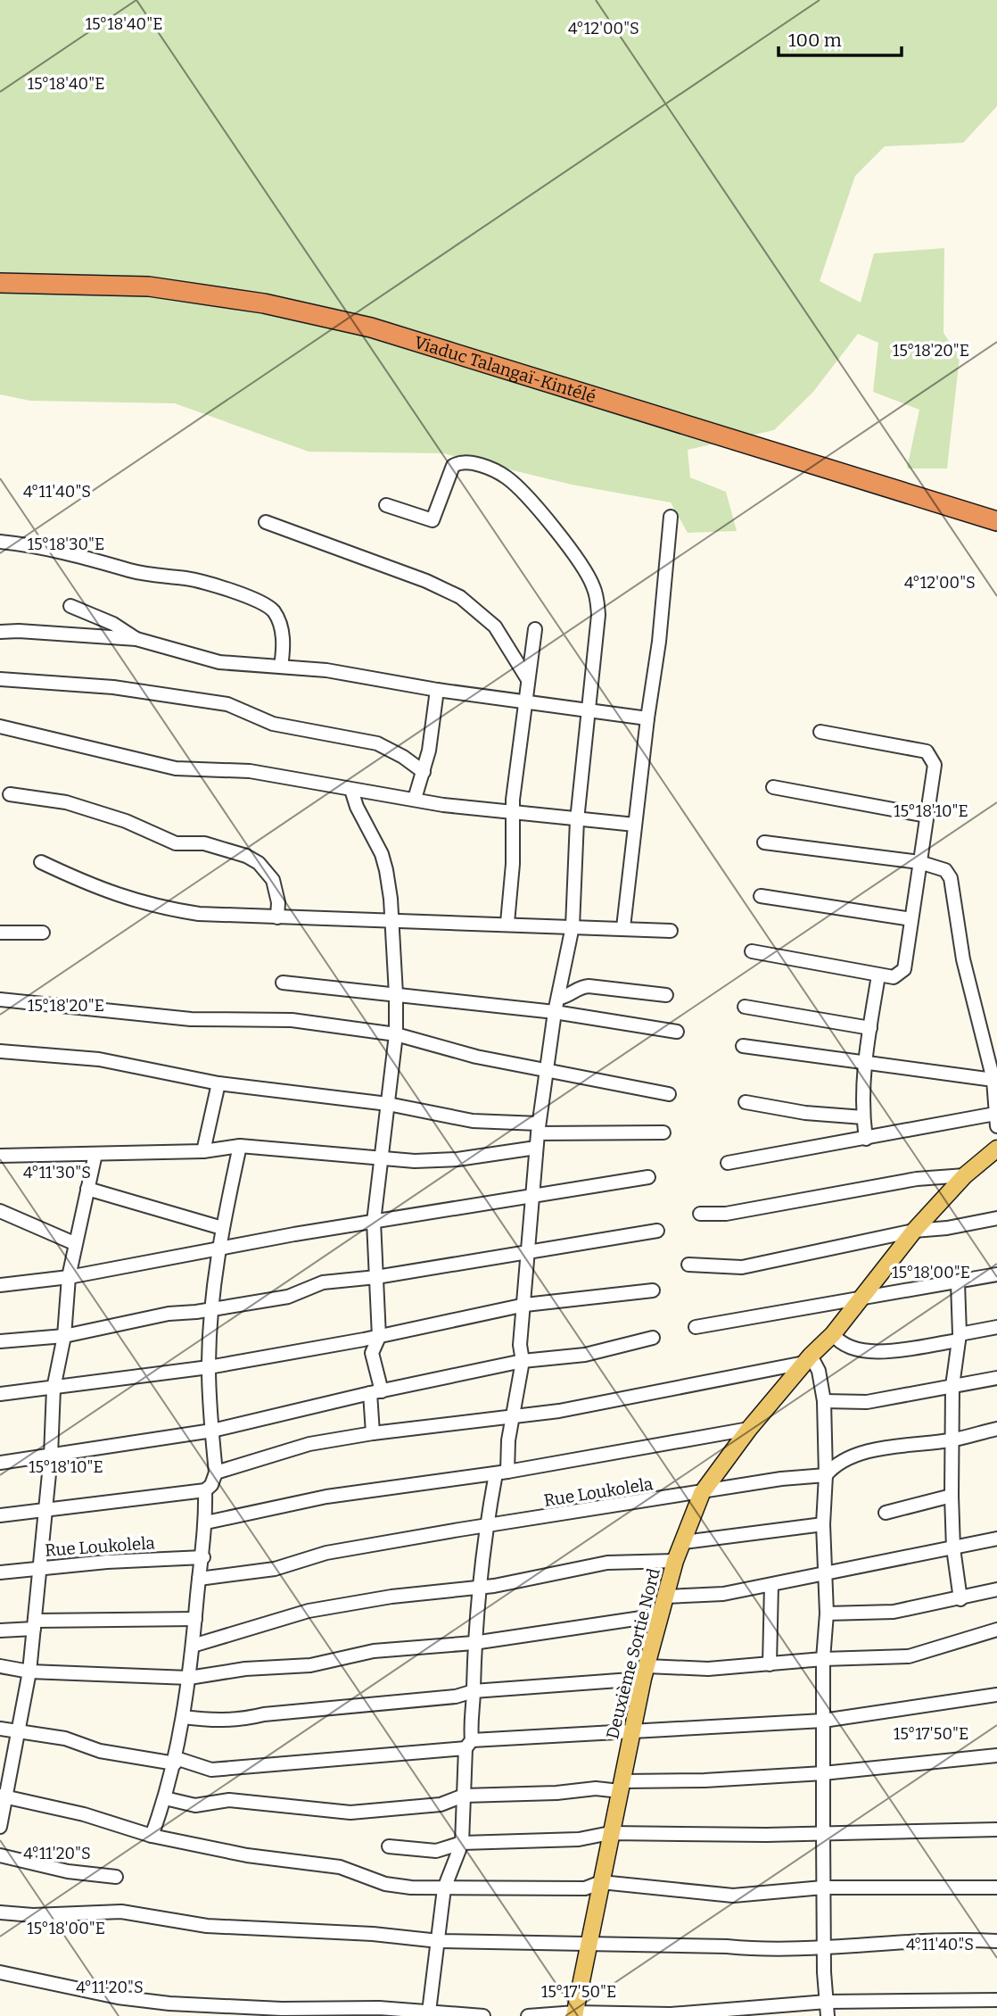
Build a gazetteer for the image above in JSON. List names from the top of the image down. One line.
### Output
{"streets":{"highway":["Viaduc Talangaï-Kintélé"],"main road":["Deuxième Sortie Nord"],"street":["Rue Loukolela"]},"crossings":[["Rue Loukolela","Deuxième Sortie Nord"]],"scale_bar":"100 m","coordinates":["15°18'40\"E","4°12'00\"S","15°18'20\"E","4°11'40\"S","15°18'30\"E","15°18'10\"E","4°11'30\"S","15°18'00\"E","15°17'50\"E","4°11'20\"S"]}
